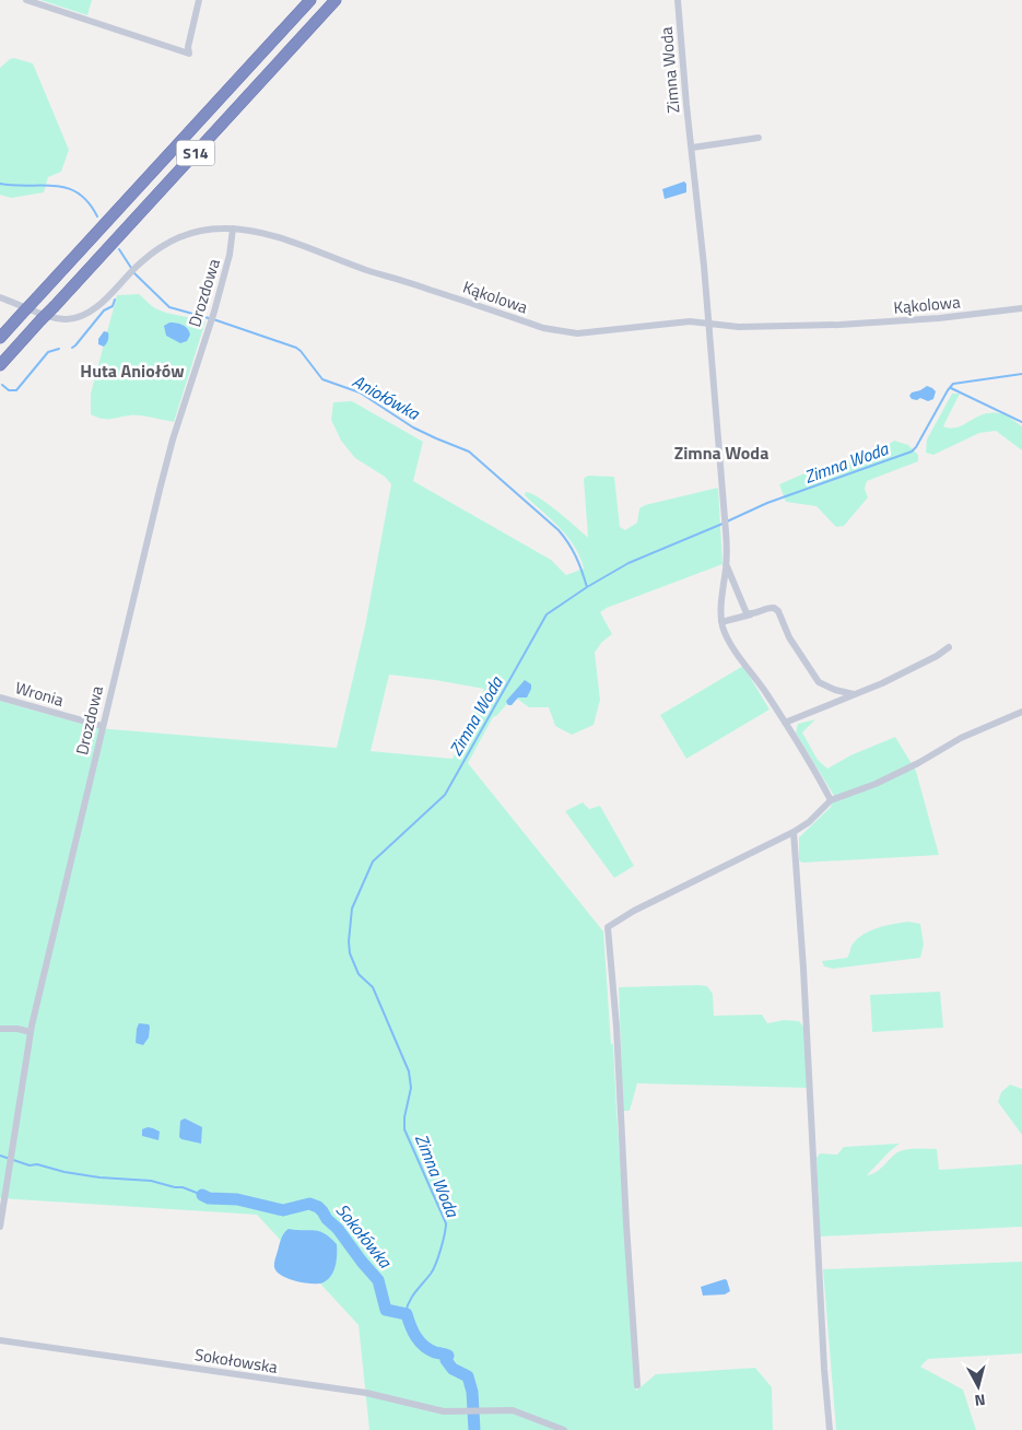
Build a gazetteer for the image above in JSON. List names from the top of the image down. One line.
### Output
{"streets":{"highway":["S14"],"street":["Zimna Woda","Drozdowa","Kąkolowa","Wronia","Sokołowska"]},"crossings":[["Zimna Woda","Kąkolowa"],["Drozdowa","Kąkolowa"],["Drozdowa","Wronia"]],"districts":["Huta Aniołów","Zimna Woda"],"water":["Aniołówka","Zimna Woda","Sokołówka"],"north":"bottom"}
